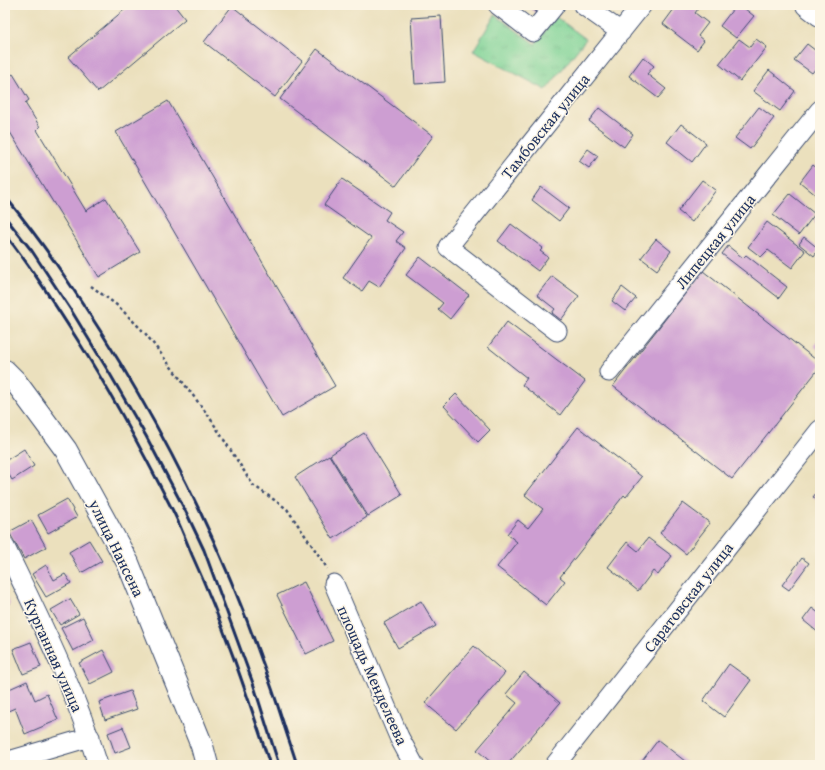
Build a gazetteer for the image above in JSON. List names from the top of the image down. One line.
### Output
{"streets":{"main road":["улица Нансена"],"street":["Тамбовская улица","Липецкая улица","Саратовская улица","Курганная улица","площадь Менделеева"]}}
